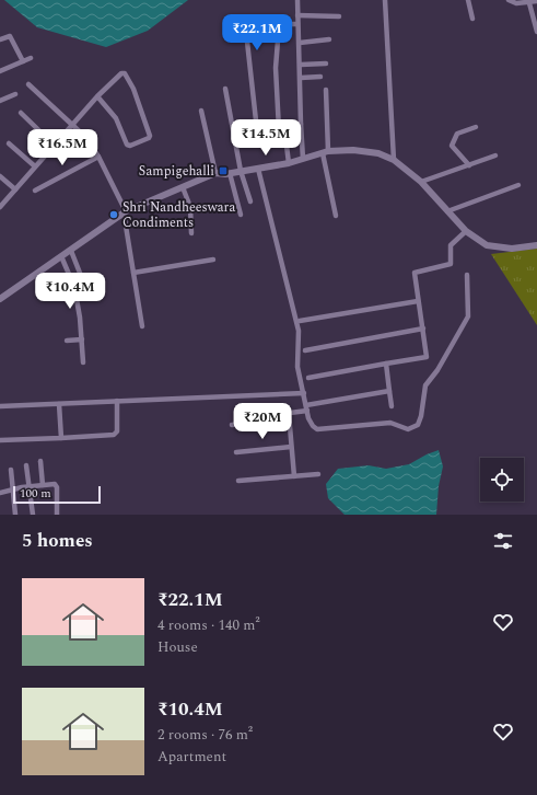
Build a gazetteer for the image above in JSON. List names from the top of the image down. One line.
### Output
{"places":{"transit":["Sampigehalli"],"other":["Shri Nandheeswara Condiments"]},"scale_bar":"100 m","page":{"price":["₹22.1M","₹14.5M","₹16.5M","₹10.4M","₹20M"],"scale":"100 m","heading":"5 homes","list":[{"name":"₹22.1M","note":"4 rooms · 140 m² · House"},{"name":"₹10.4M","note":"2 rooms · 76 m² · Apartment"}]}}
